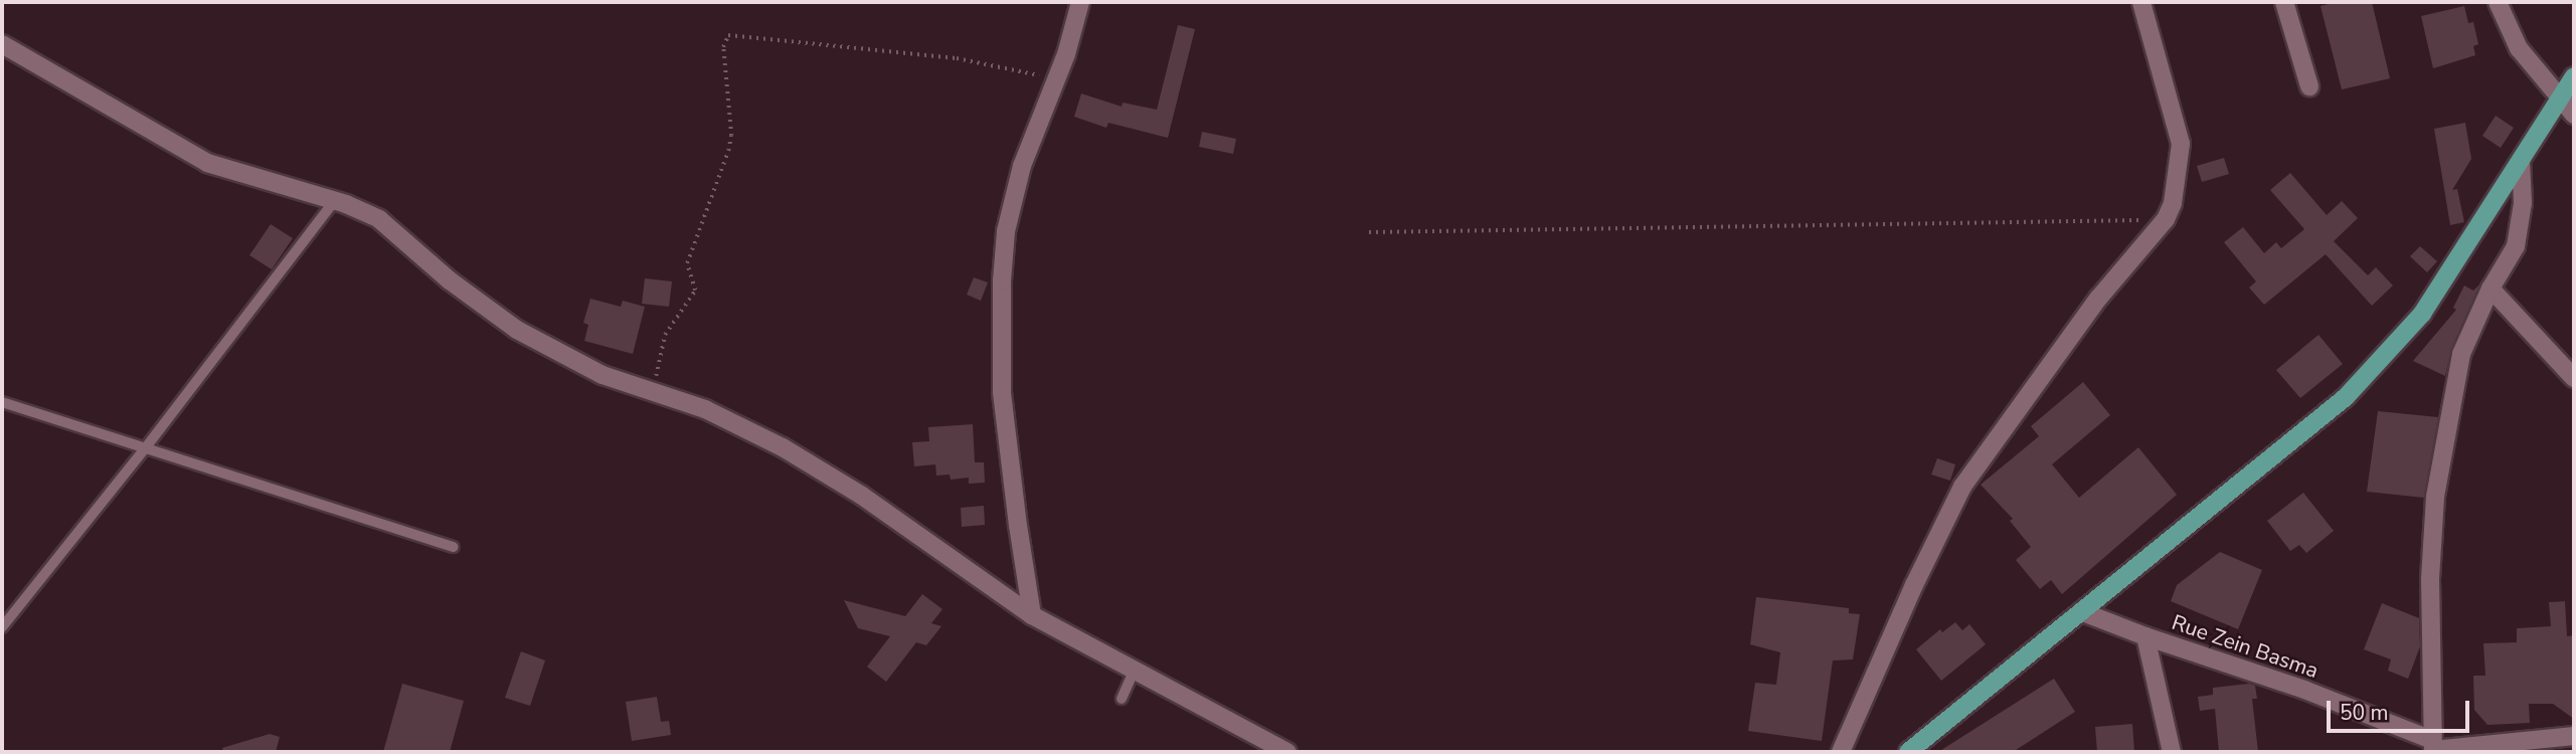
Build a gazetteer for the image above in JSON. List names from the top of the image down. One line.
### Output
{"streets":{"street":["Rue Zein Basma"]},"scale_bar":"50 m"}
